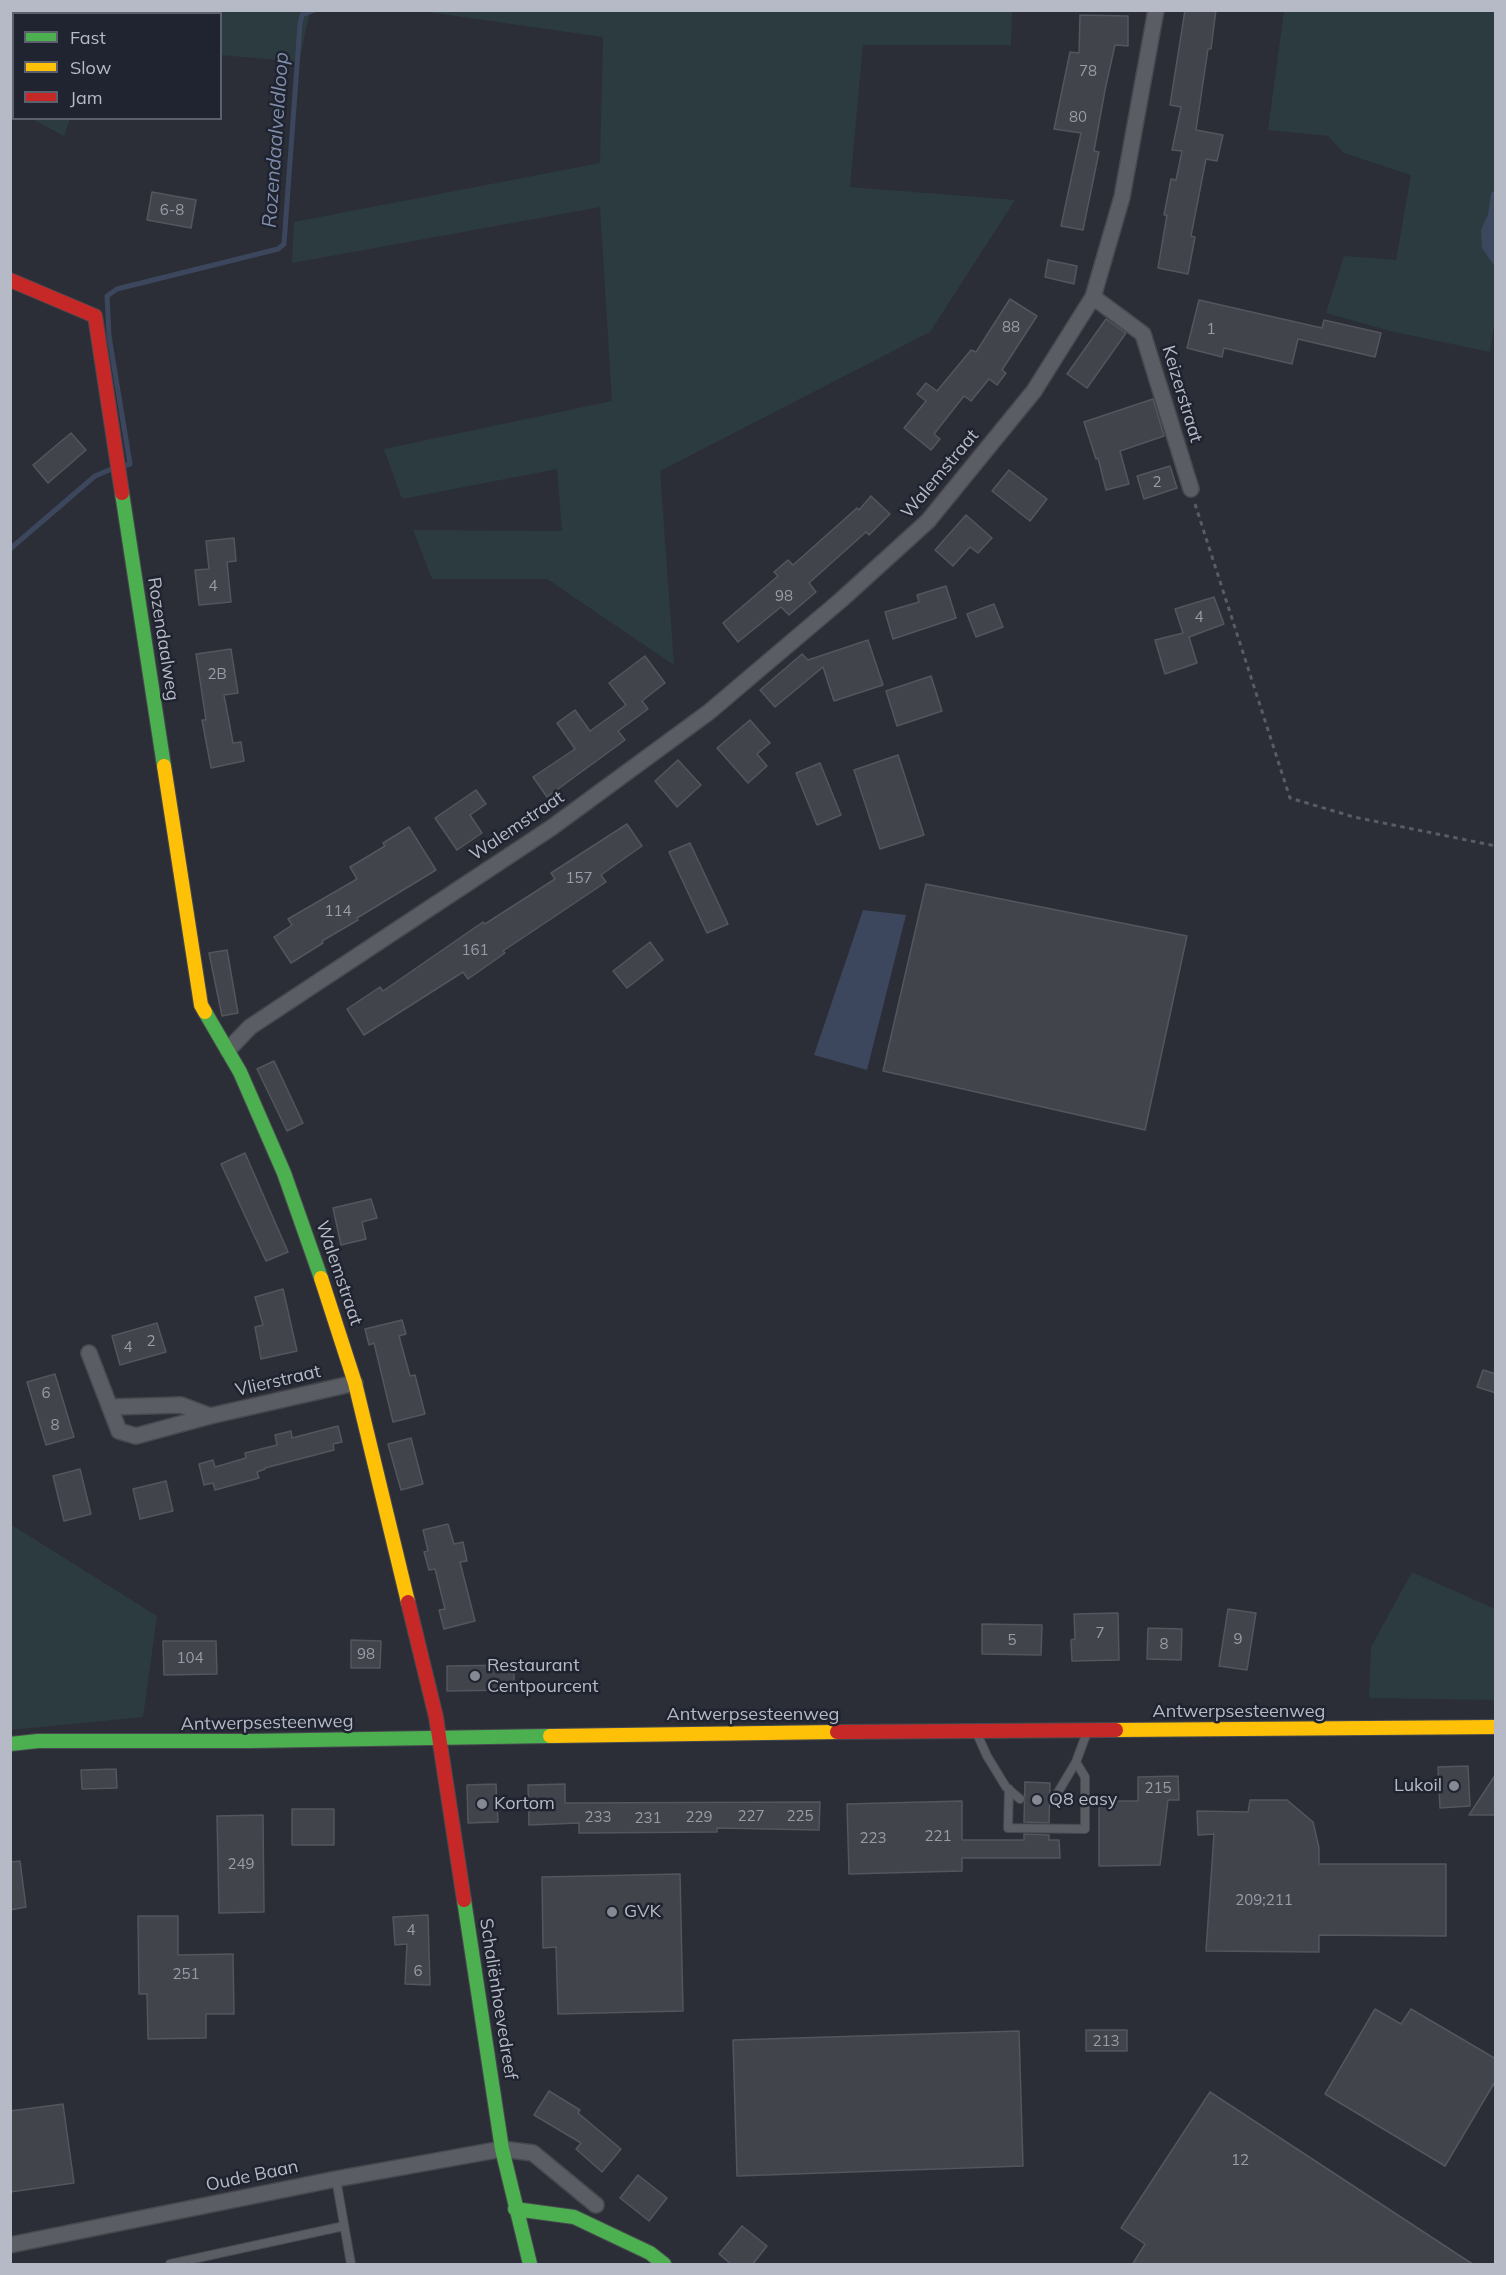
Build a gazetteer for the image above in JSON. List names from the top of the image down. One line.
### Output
{"streets":{"street":["Keizerstraat","Walemstraat","Rozendaalweg","Vlierstraat","Antwerpsesteenweg","Schaliënhoevedreef","Oude Baan"]},"crossings":[["Keizerstraat","Walemstraat"],["Walemstraat","Rozendaalweg"],["Walemstraat","Vlierstraat"],["Walemstraat","Antwerpsesteenweg"],["Walemstraat","Schaliënhoevedreef"],["Antwerpsesteenweg","Schaliënhoevedreef"],["Schaliënhoevedreef","Oude Baan"]],"water":["Rozendaalveldloop"],"places":["Restaurant Centpourcent","Lukoil","Q8 easy","Kortom","GVK"],"house_numbers":["78","80","6-8","88","1","2","4","98","4","2B","157","114","161","2","4","6","8","7","9","5","8","98","104","215","227","225","233","229","231","221","223","249","209;211","4","6","251","213","12"],"legend":["Fast","Slow","Jam"]}
